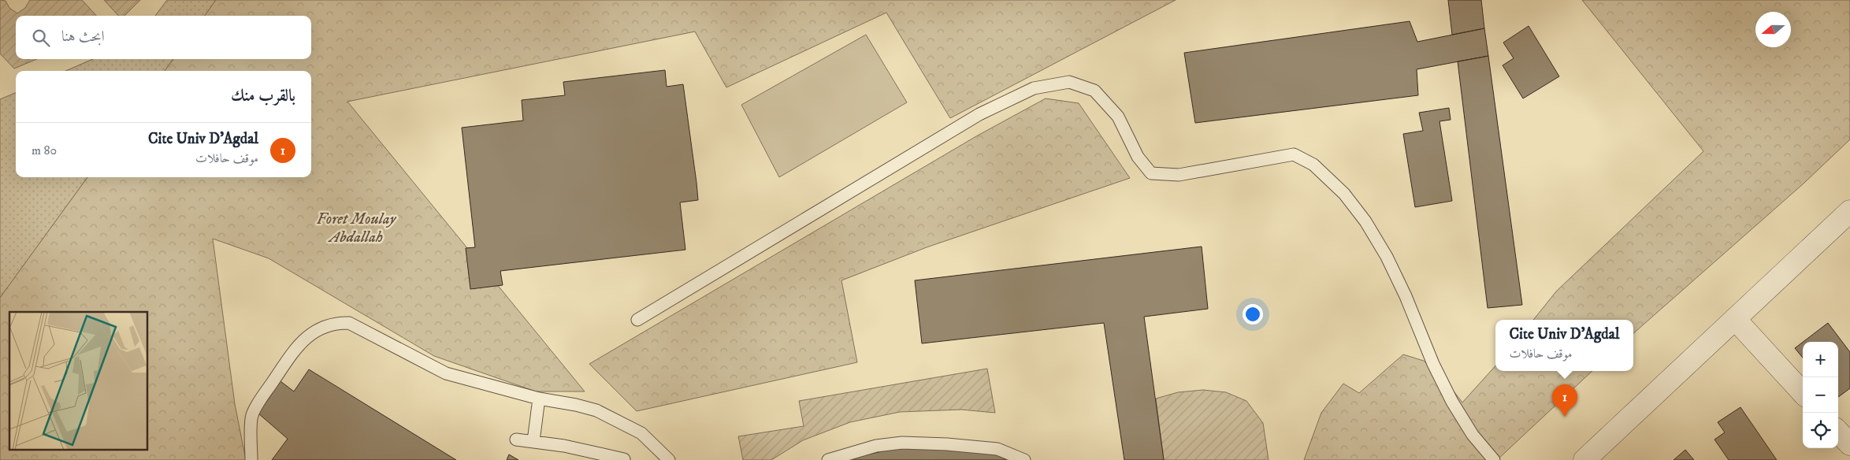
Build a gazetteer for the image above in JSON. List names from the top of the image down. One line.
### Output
{"parks":["Foret Moulay Abdallah"],"north":"left","page":{"search":"ابحث هنا","heading":"بالقرب منك","list":[{"mark":"1","name":"Cite Univ D'Agdal","note":"موقف حافلات","value":"80 m"}],"popup":["Cite Univ D'Agdal","موقف حافلات"],"map_buttons":["+","−"],"pins":"1"}}
